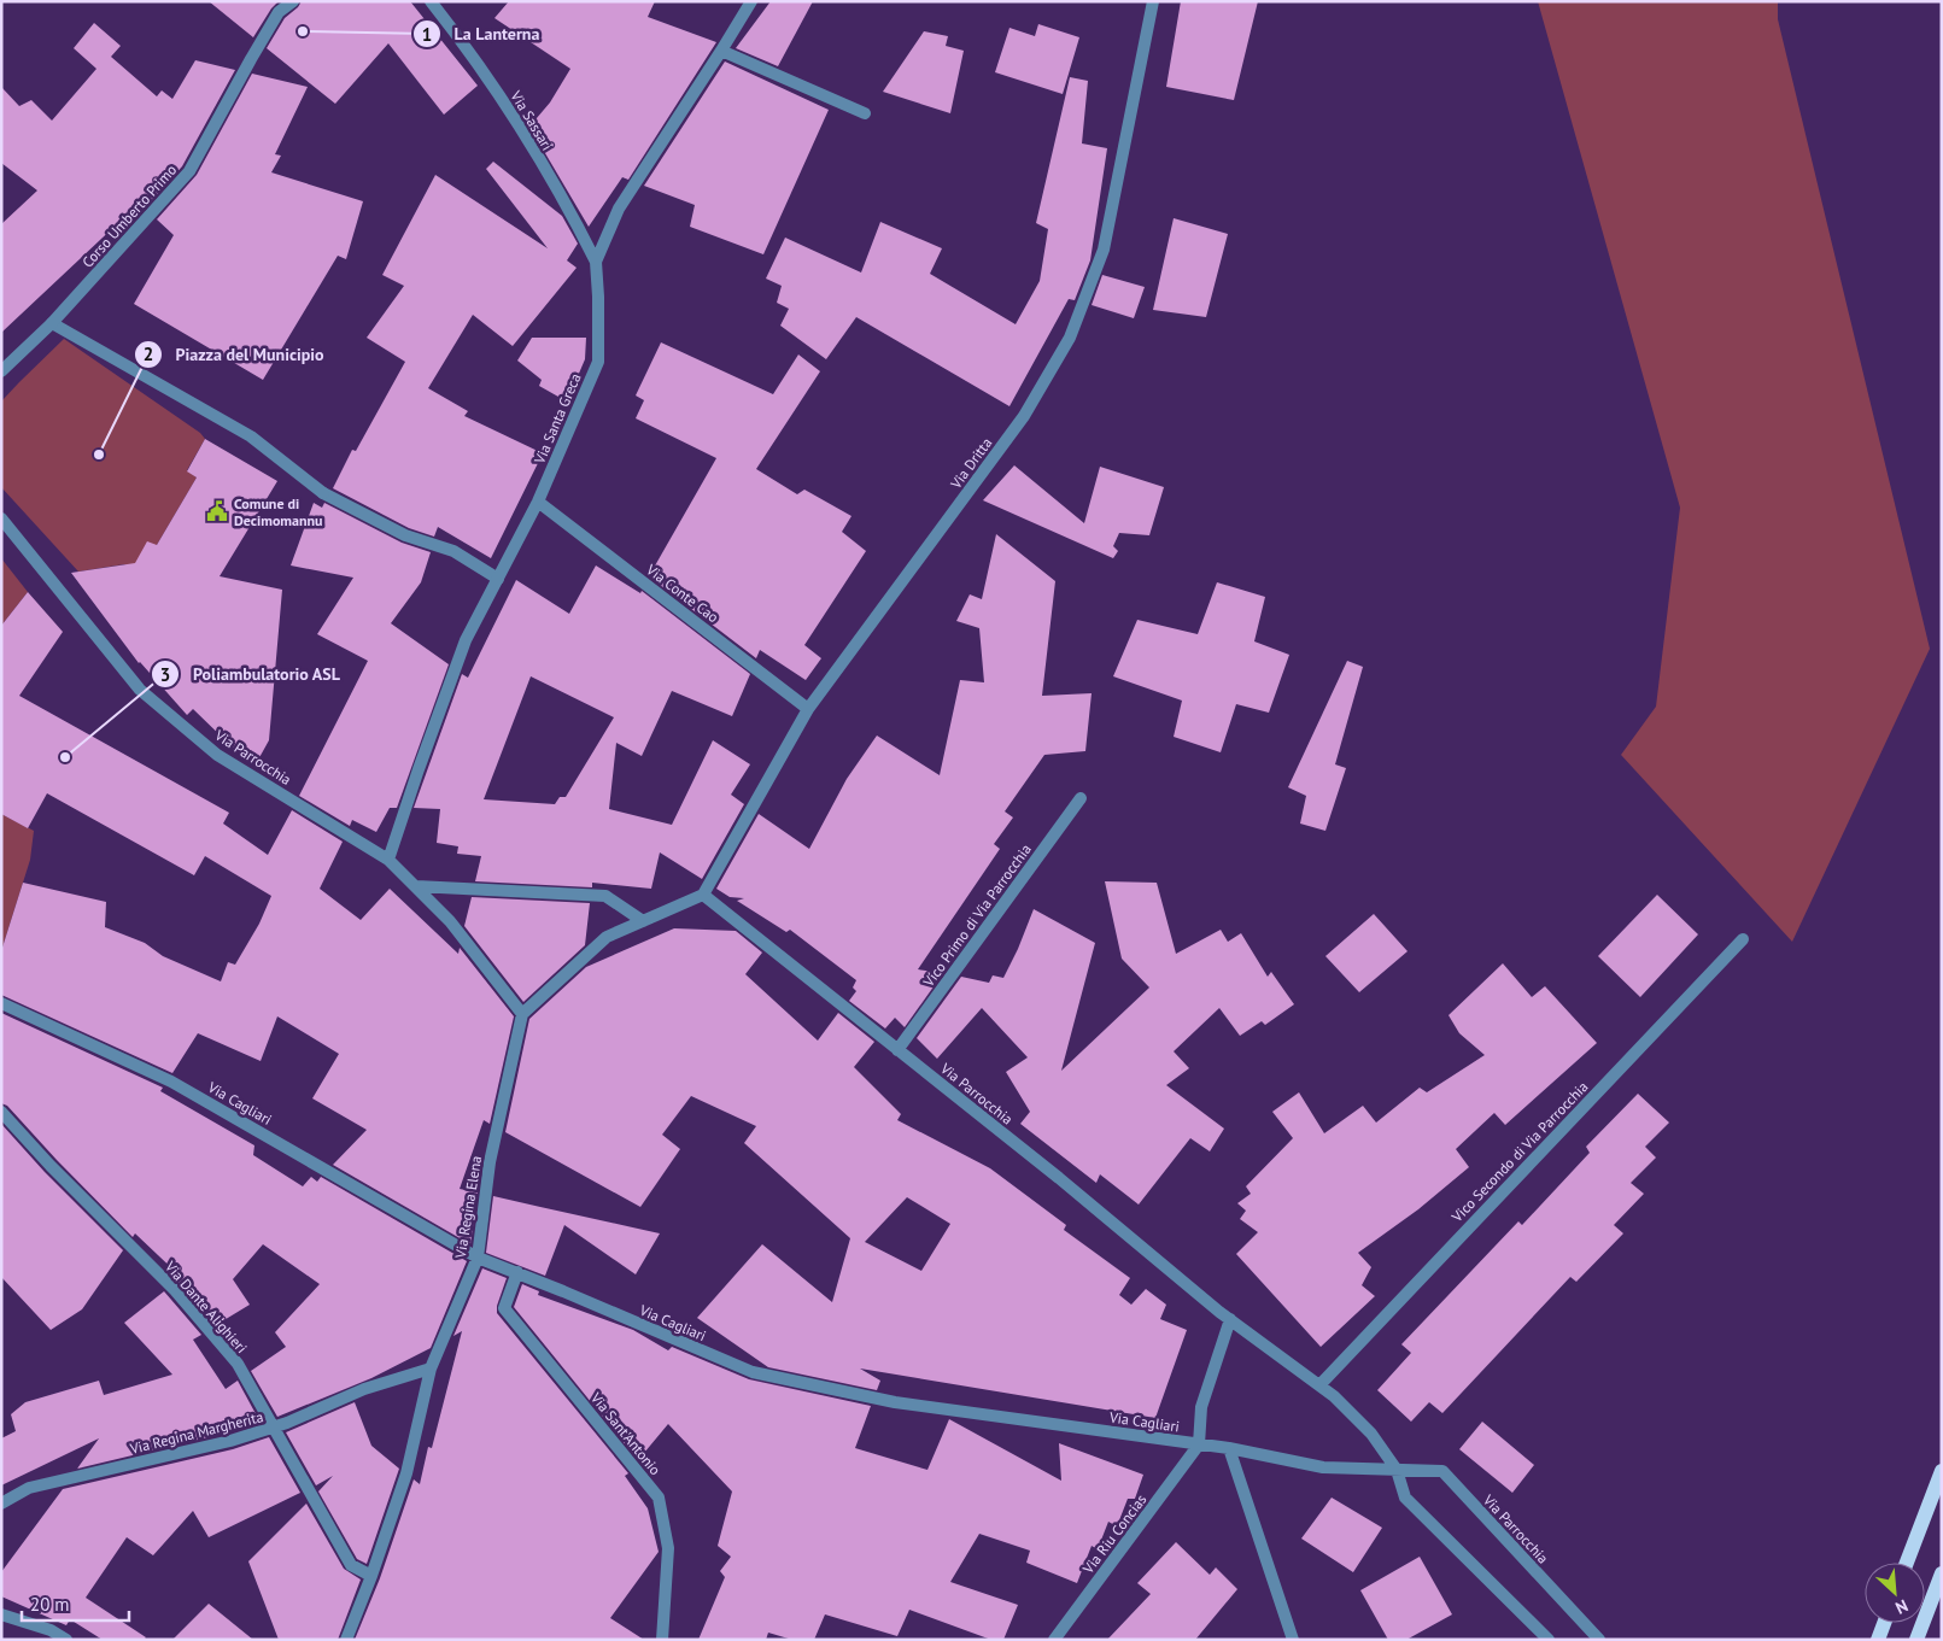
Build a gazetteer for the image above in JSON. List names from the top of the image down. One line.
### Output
{"streets":{"street":["Via Sassari","Corso Umberto Primo","Via Santa Greca","Via Dritta","Via Conte Cao","Via Parrocchia","Vico Primo di Via Parrocchia","Via Cagliari","Vico Secondo di Via Parrocchia","Via Regina Elena","Via Dante Alighieri","Via Regina Margherita","Via Sant'Antonio","Via Riu Concias"]},"crossings":[["Via Sassari","Via Santa Greca"],["Via Santa Greca","Via Conte Cao"],["Via Santa Greca","Via Parrocchia"],["Via Dritta","Via Conte Cao"],["Via Dritta","Via Parrocchia"],["Via Parrocchia","Vico Primo di Via Parrocchia"],["Via Parrocchia","Via Cagliari"],["Via Parrocchia","Vico Secondo di Via Parrocchia"],["Via Parrocchia","Via Regina Elena"],["Via Cagliari","Via Regina Elena"],["Via Cagliari","Via Sant'Antonio"],["Via Cagliari","Via Riu Concias"],["Via Regina Elena","Via Dante Alighieri"],["Via Regina Elena","Via Regina Margherita"],["Via Dante Alighieri","Via Regina Margherita"]],"places":{"other":["La Lanterna","Piazza del Municipio","Poliambulatorio ASL"],"public building":["Comune di Decimomannu"]},"scale_bar":"20 m","north":"bottom right"}
